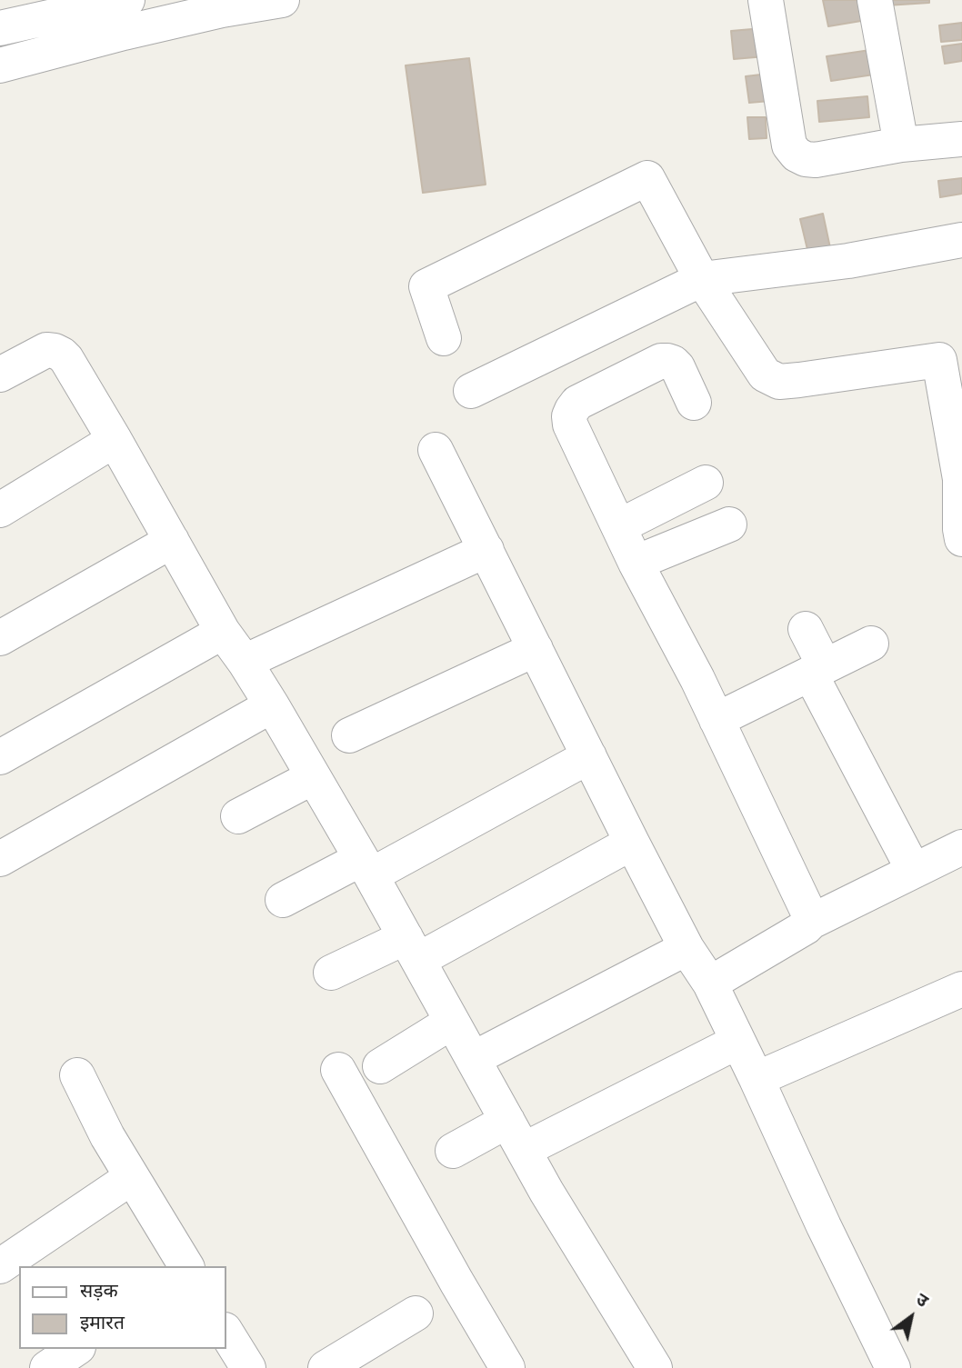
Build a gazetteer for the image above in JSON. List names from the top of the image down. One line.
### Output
{"legend":["सड़क","इमारत"],"north":"top right"}
